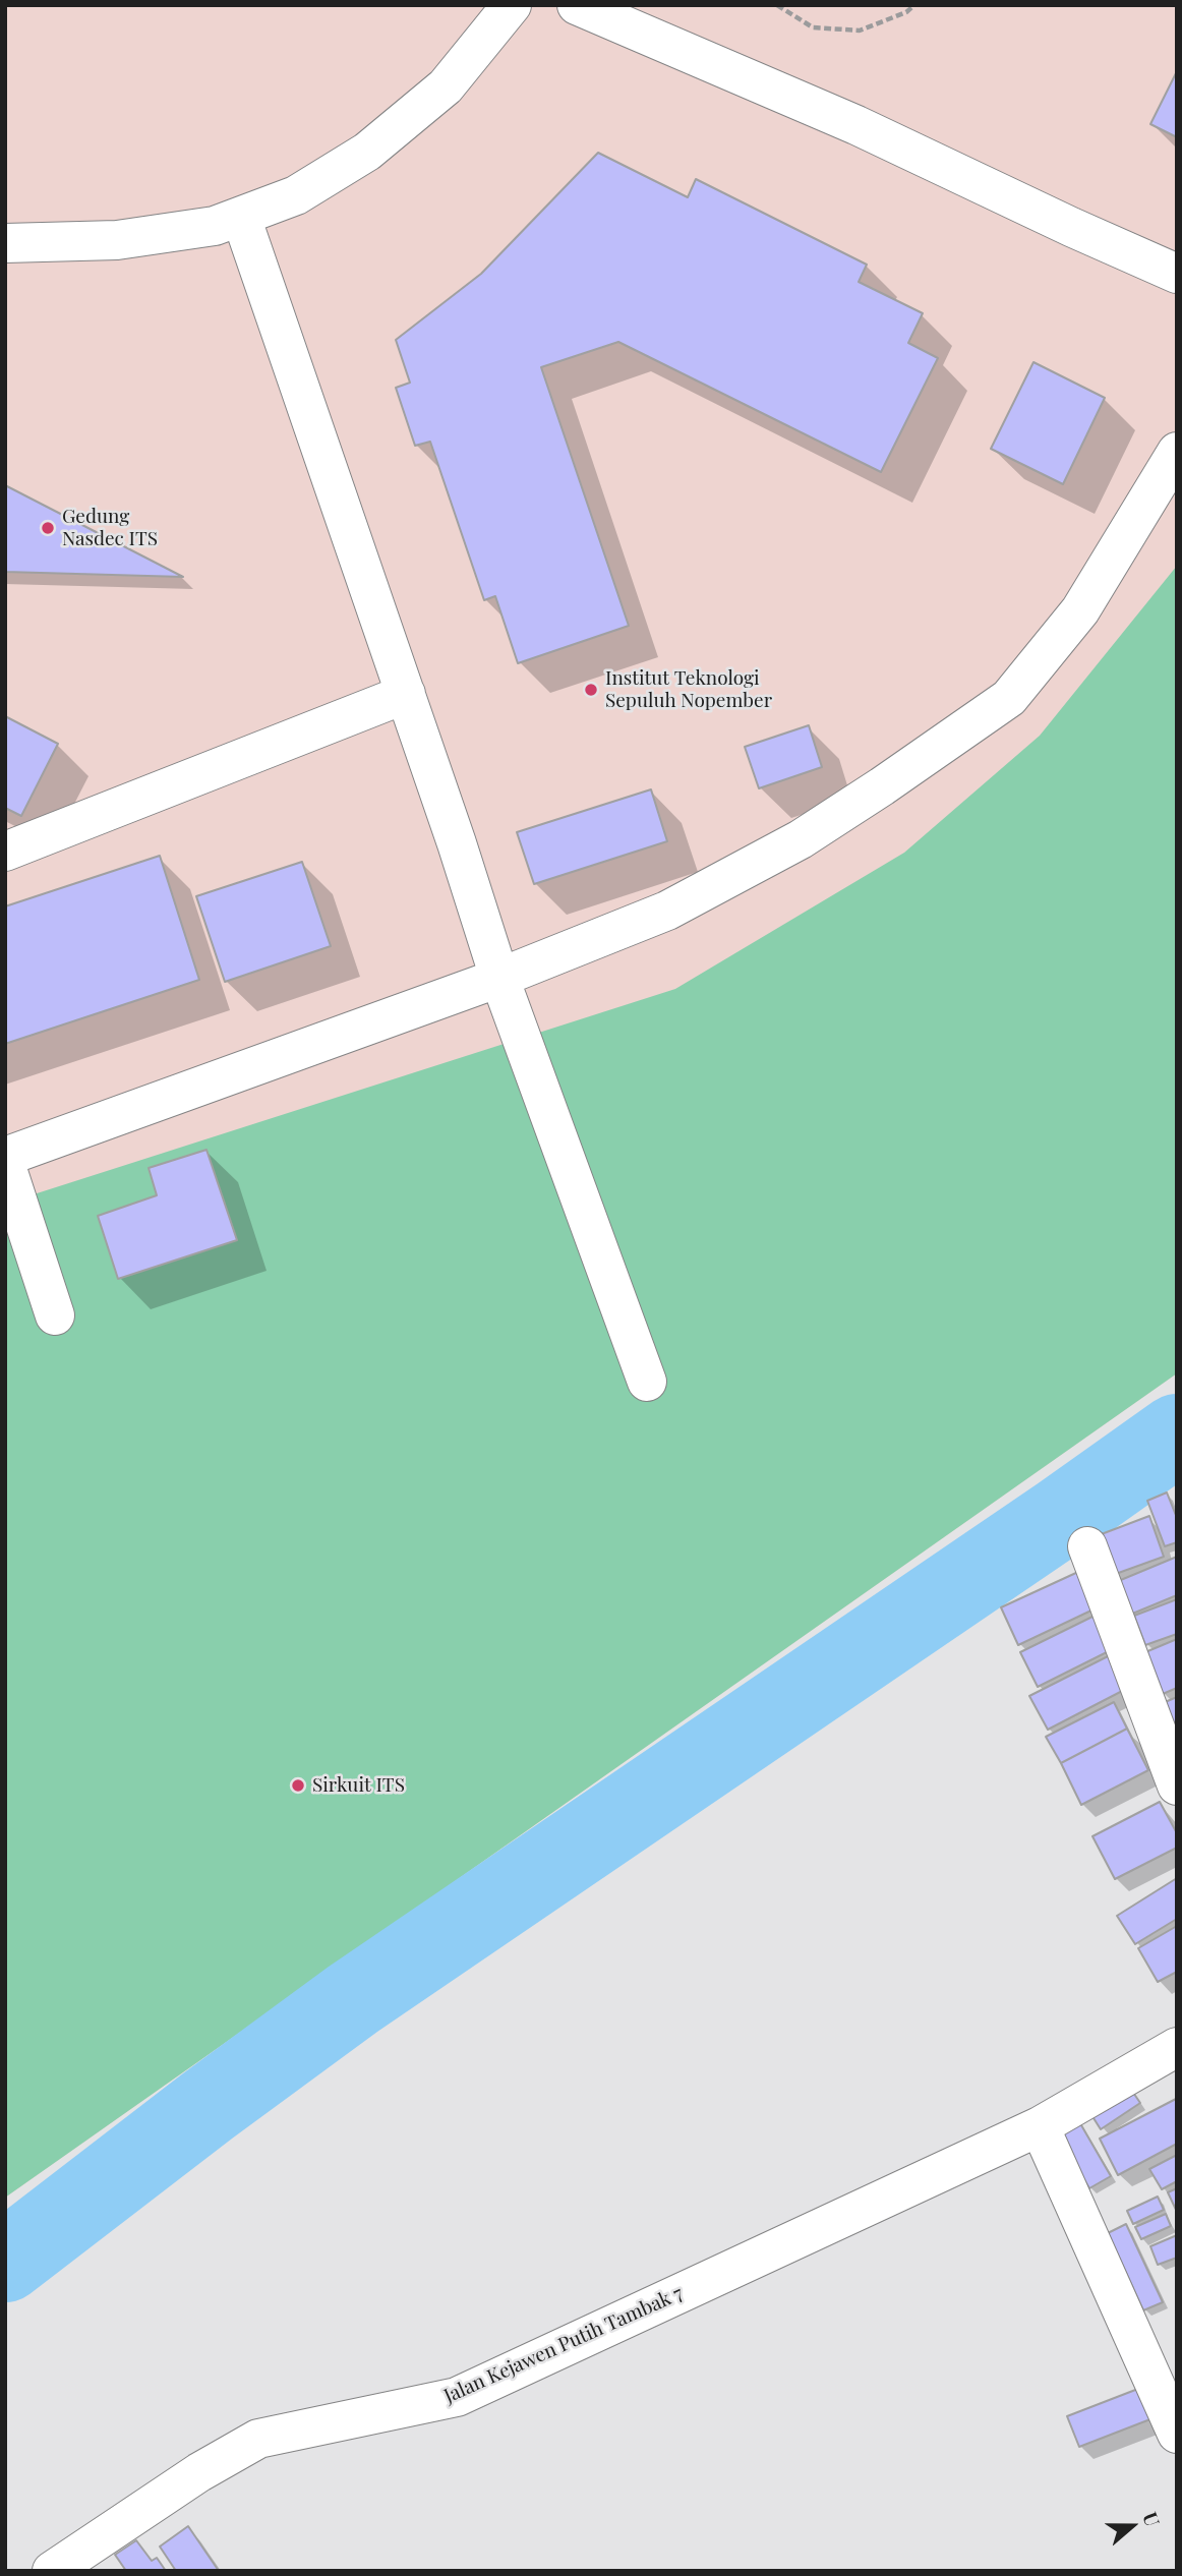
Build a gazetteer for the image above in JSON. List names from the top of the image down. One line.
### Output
{"streets":{"street":["Jalan Kejawen Putih Tambak 7"]},"places":["Gedung Nasdec ITS","Institut Teknologi Sepuluh Nopember","Sirkuit ITS"],"north":"right"}
